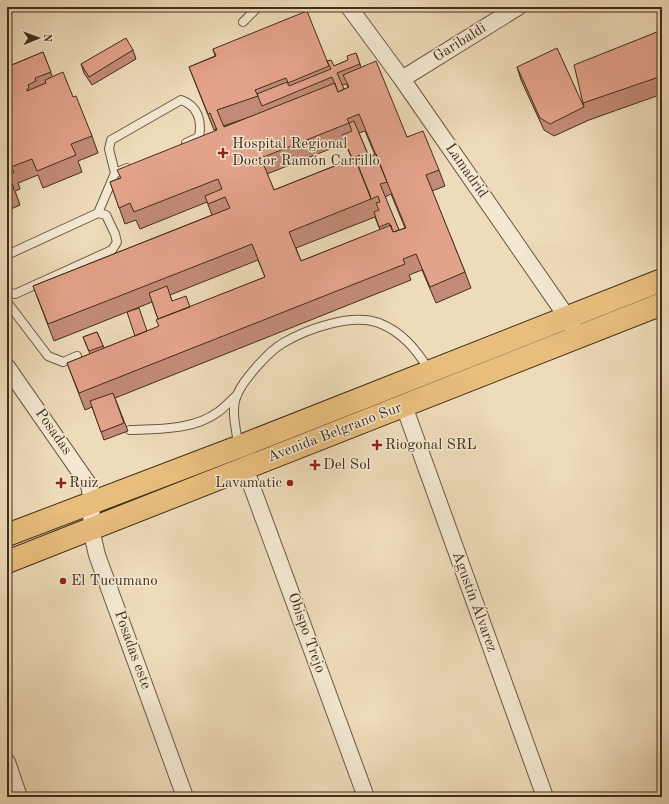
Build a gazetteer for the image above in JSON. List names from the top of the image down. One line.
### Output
{"streets":{"highway":["Avenida Belgrano Sur"],"street":["Garibaldi","Lamadrid","Posadas","Agustín Álvarez","Obispo Trejo","Posadas este"]},"crossings":[["Garibaldi","Lamadrid"],["Lamadrid","Avenida Belgrano Sur"],["Posadas","Avenida Belgrano Sur"],["Posadas","Posadas este"],["Avenida Belgrano Sur","Agustín Álvarez"],["Avenida Belgrano Sur","Obispo Trejo"],["Avenida Belgrano Sur","Posadas este"]],"places":{"health":["Hospital Regional Doctor Ramón Carrillo","Riogonal SRL","Del Sol","Ruiz"],"other":["Lavamatic","El Tucumano"]},"north":"right"}
